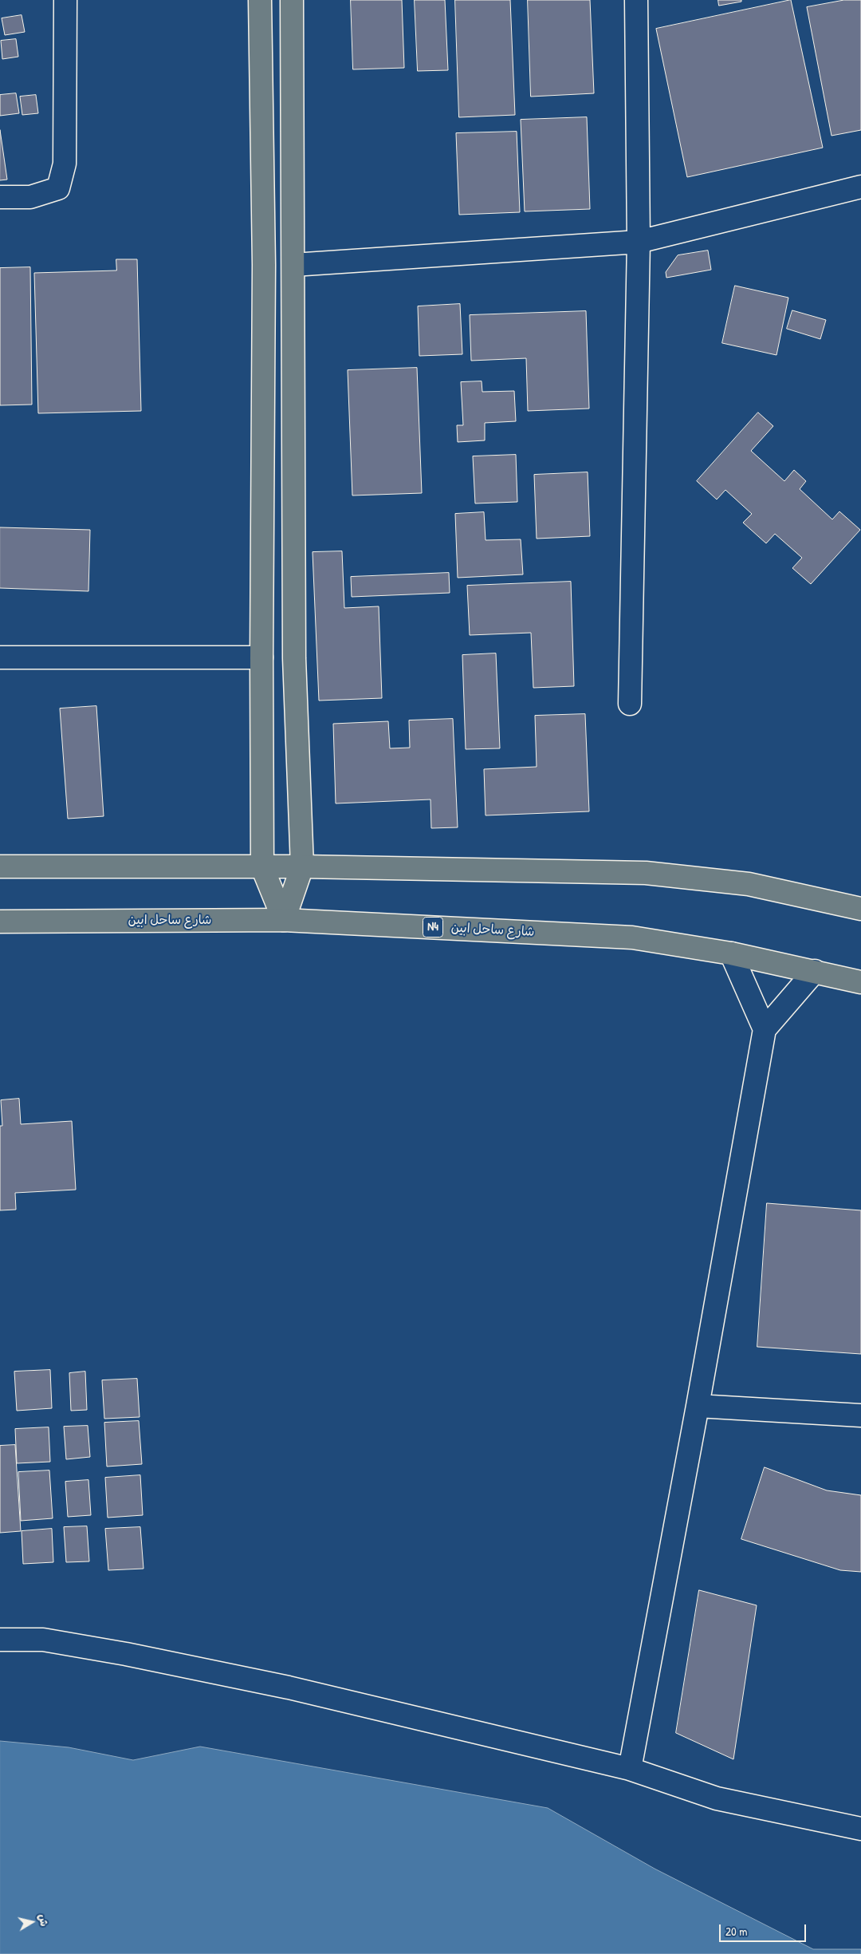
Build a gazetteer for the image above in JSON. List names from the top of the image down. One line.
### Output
{"streets":{"main road":["شارع ساحل ابين","N4"]},"scale_bar":"20 m","north":"right"}
